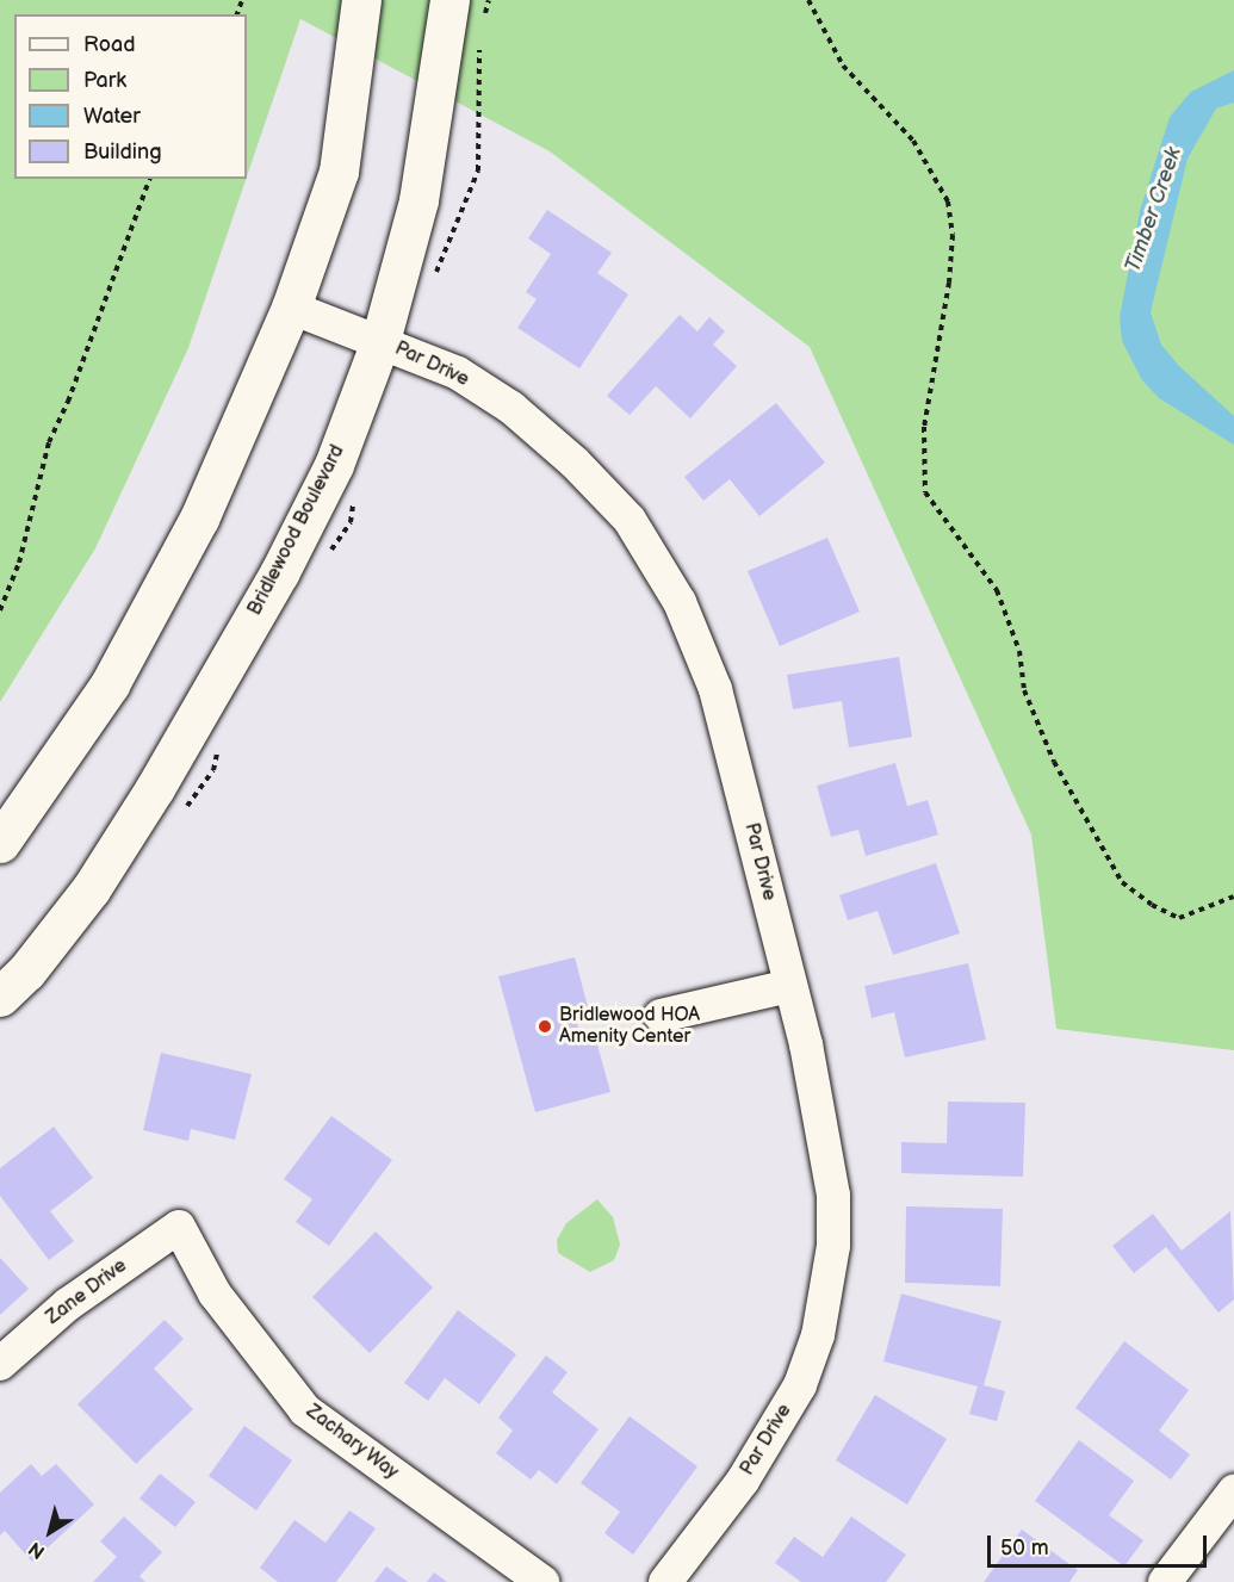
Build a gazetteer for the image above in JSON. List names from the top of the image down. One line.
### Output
{"streets":{"main road":["Bridlewood Boulevard"],"street":["Par Drive","Zane Drive","Zachary Way"]},"crossings":[["Par Drive","Bridlewood Boulevard"],["Zane Drive","Zachary Way"]],"water":["Timber Creek"],"places":["Bridlewood HOA Amenity Center"],"legend":["Road","Park","Water","Building"],"scale_bar":"50 m","north":"bottom left"}
